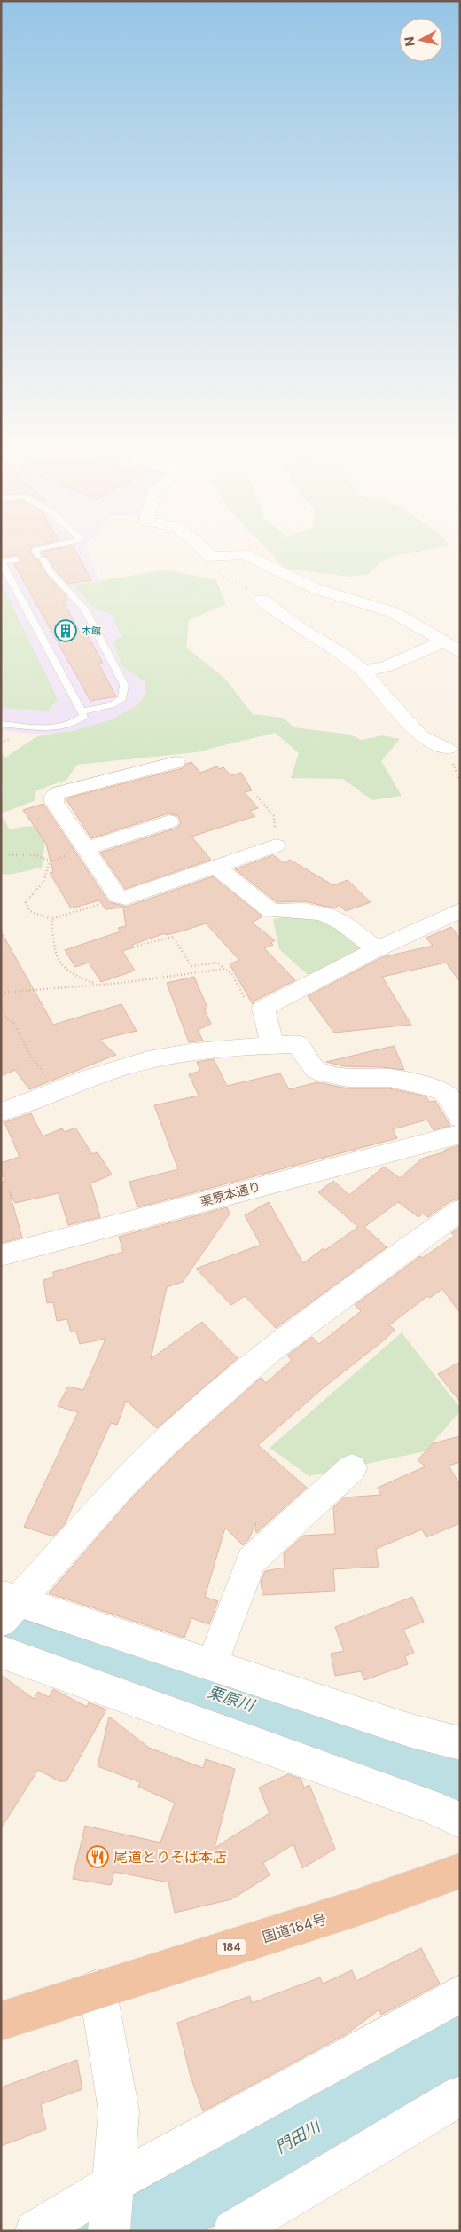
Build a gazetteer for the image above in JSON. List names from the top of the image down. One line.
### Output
{"streets":{"highway":["国道184号","184"],"street":["栗原本通り"]},"water":["栗原川","門田川"],"places":{"building":["本館"],"restaurant":["尾道とりそば本店"]},"north":"left"}
